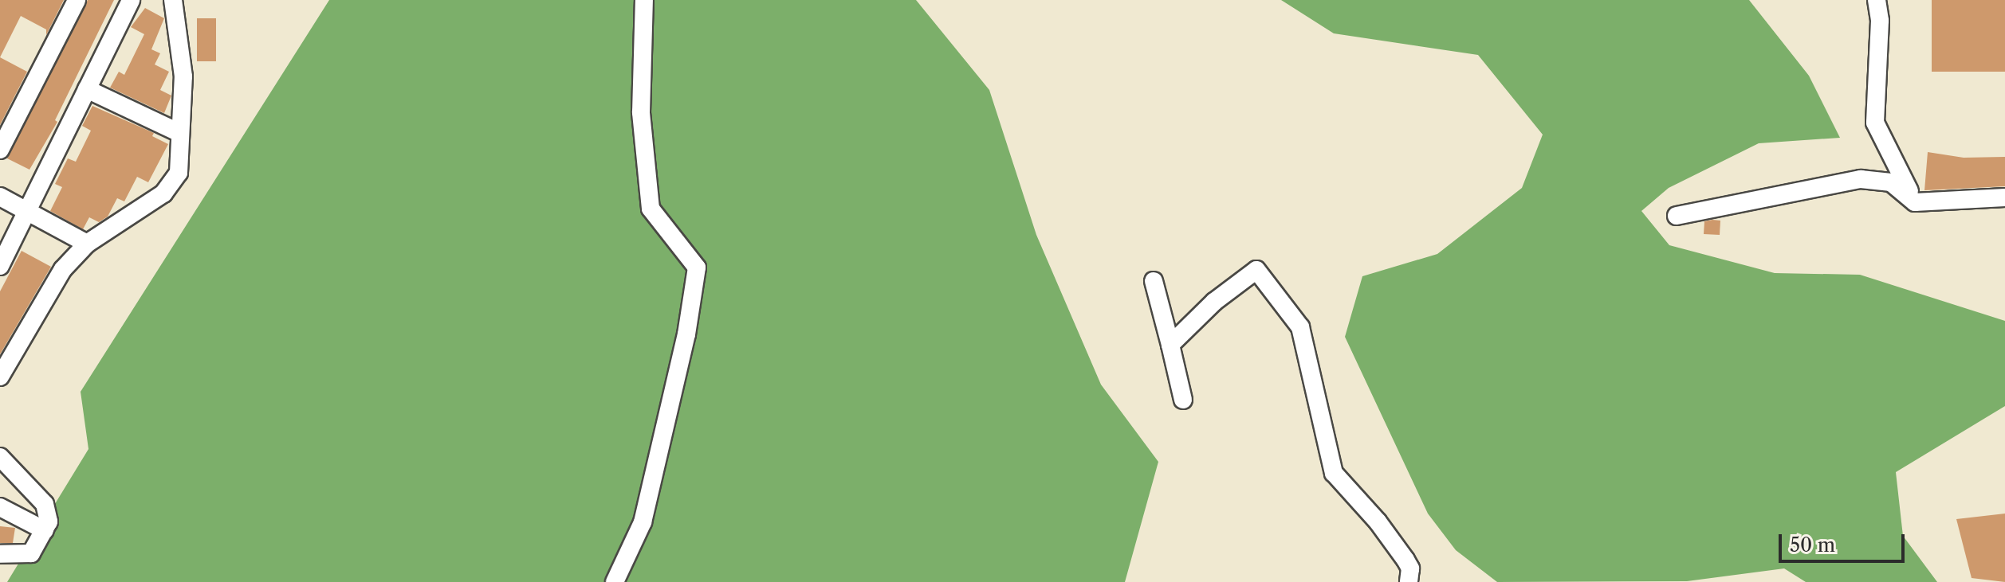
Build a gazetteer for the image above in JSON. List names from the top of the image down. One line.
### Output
{"scale_bar":"50 m"}
